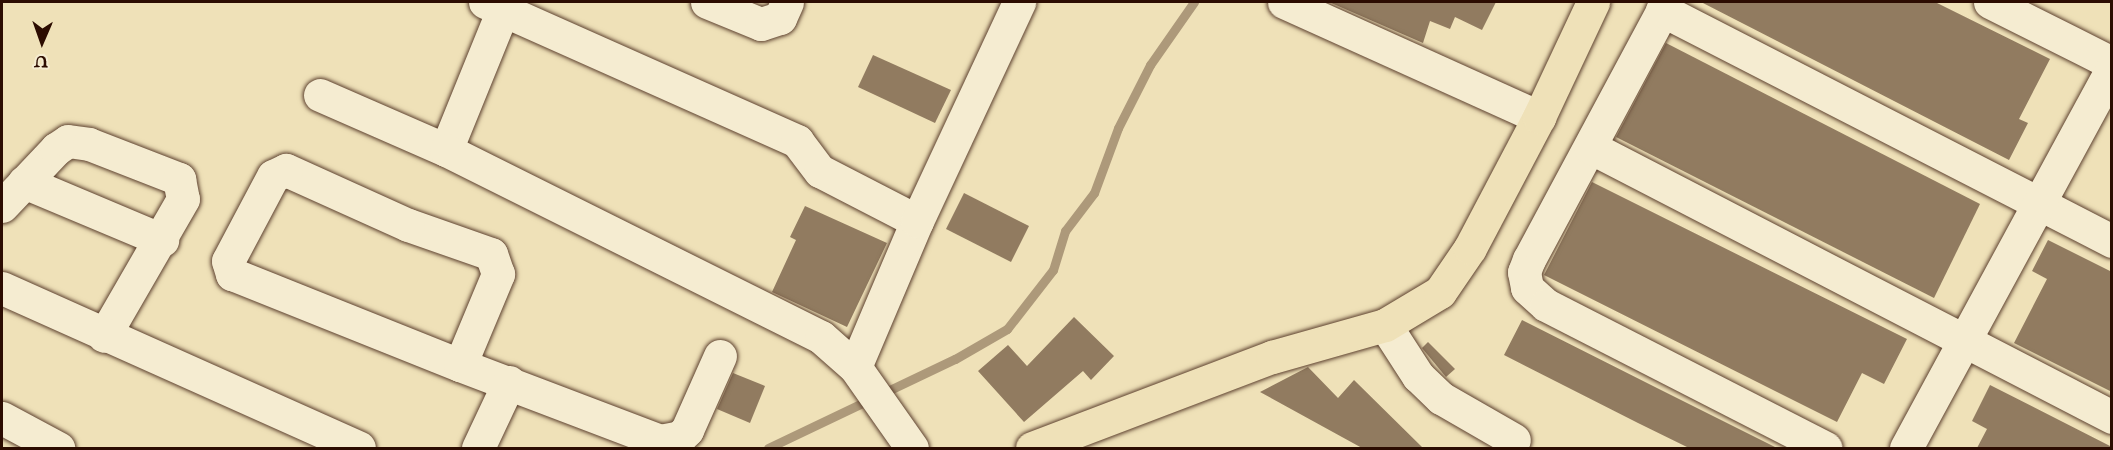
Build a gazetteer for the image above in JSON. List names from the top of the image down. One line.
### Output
{"north":"bottom"}
